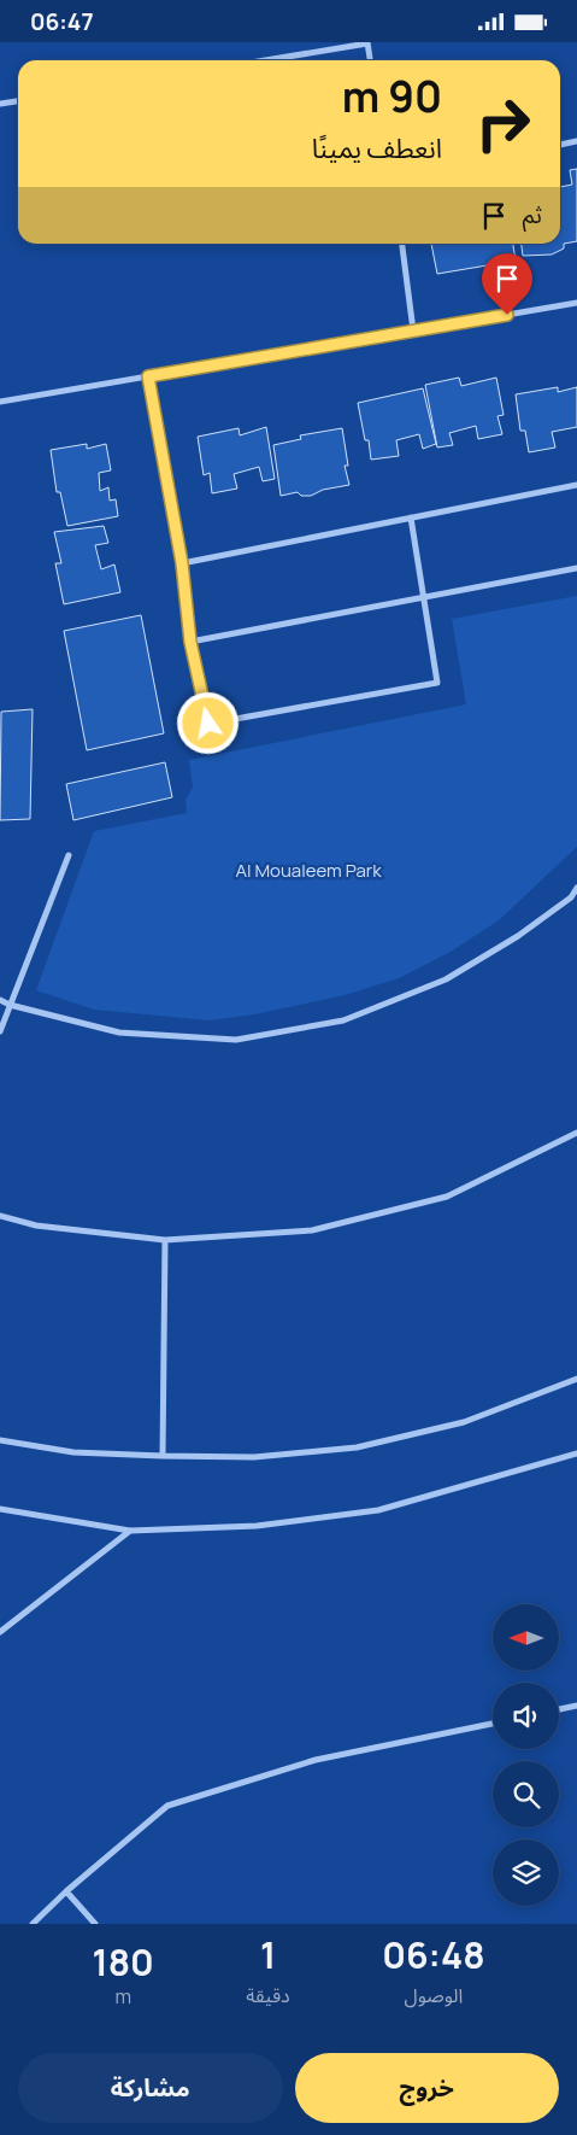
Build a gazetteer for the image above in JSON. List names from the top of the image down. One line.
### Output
{"parks":["Al Moualeem Park"],"north":"left","page":{"status":"06:47","turn":["90 m","انعطف يمينًا"],"then":"ثم","eta":["06:48","الوصول","1","دقيقة","180","m"],"buttons":["خروج","مشاركة"]}}
